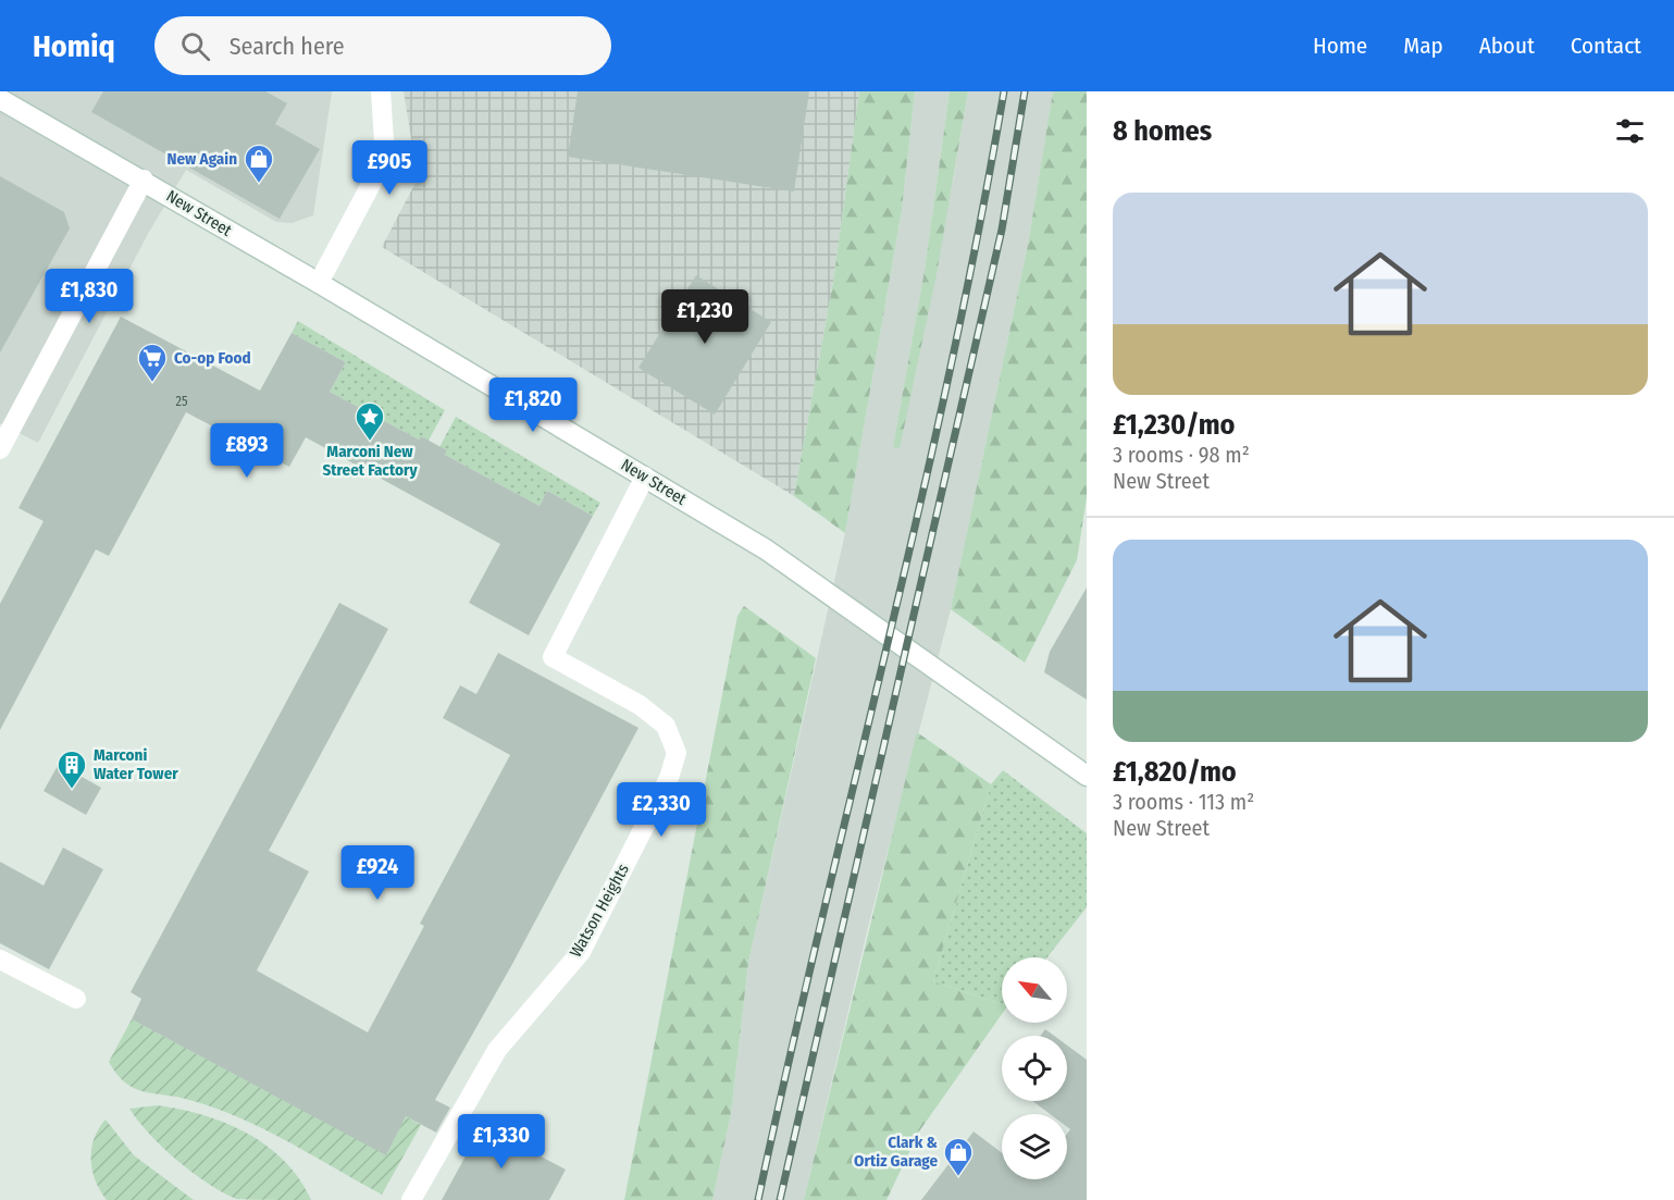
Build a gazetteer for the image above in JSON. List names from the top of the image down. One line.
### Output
{"streets":{"street":["New Street","Watson Heights"]},"crossings":[["New Street","Watson Heights"]],"places":{"shop":["New Again","Clark & Ortiz Garage"],"supermarket":["Co-op Food"],"place":["Marconi New Street Factory"],"building":["Marconi Water Tower"]},"house_numbers":["25"],"north":"top left","page":{"header":"Homiq","search":"Search here","nav":["Home","Map","About","Contact"],"heading":"8 homes","price":["£905","£1,830","£1,230","£1,820","£893","£2,330","£924","£1,330"],"list":[{"name":"£1,230/mo","note":"3 rooms · 98 m² · New Street"},{"name":"£1,820/mo","note":"3 rooms · 113 m² · New Street"}]}}
